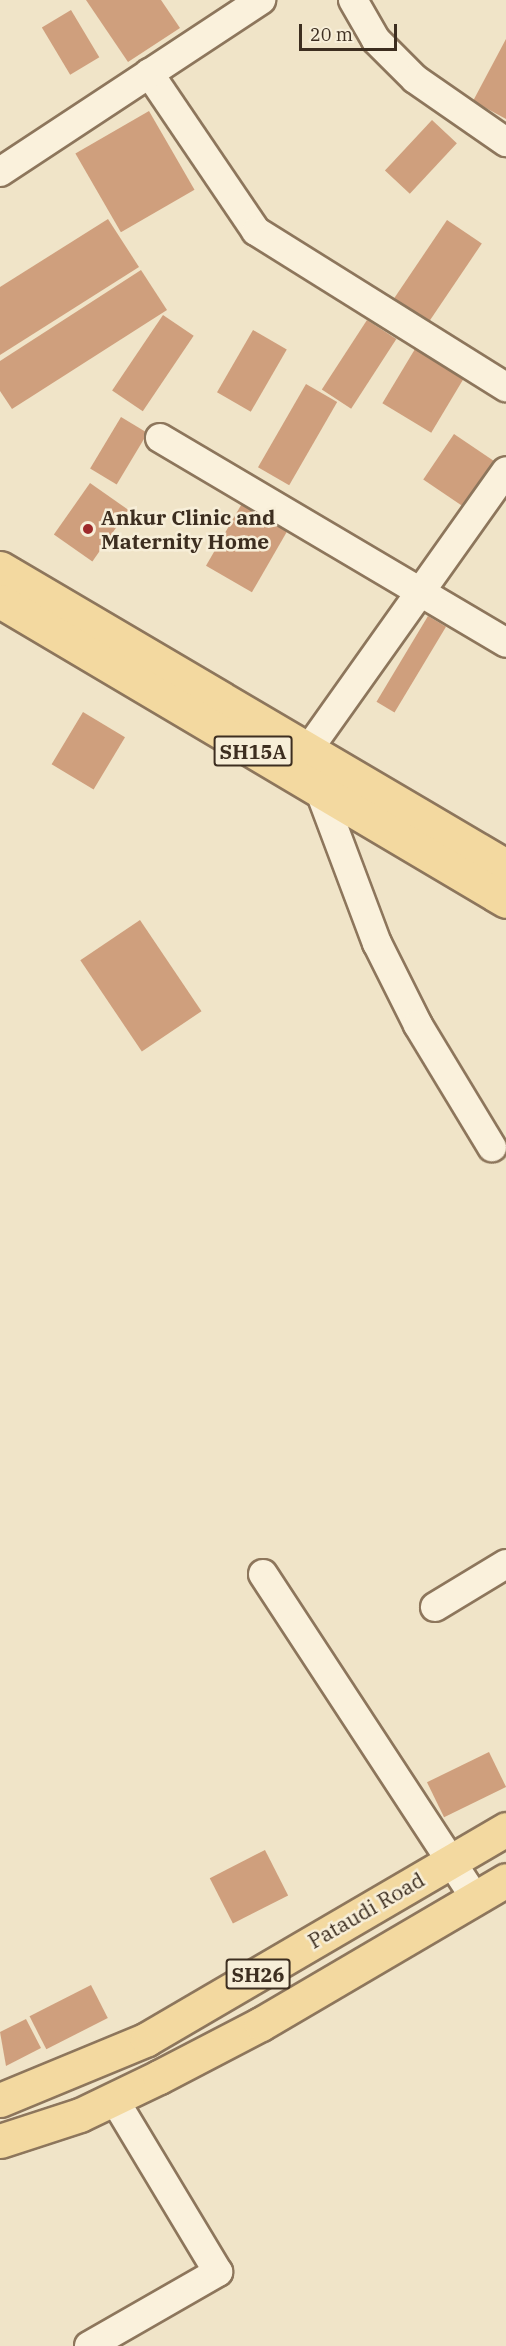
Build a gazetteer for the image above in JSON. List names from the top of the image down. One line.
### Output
{"streets":{"main road":["SH15A","Pataudi Road","SH26"]},"places":["Ankur Clinic and Maternity Home"],"scale_bar":"20 m"}
